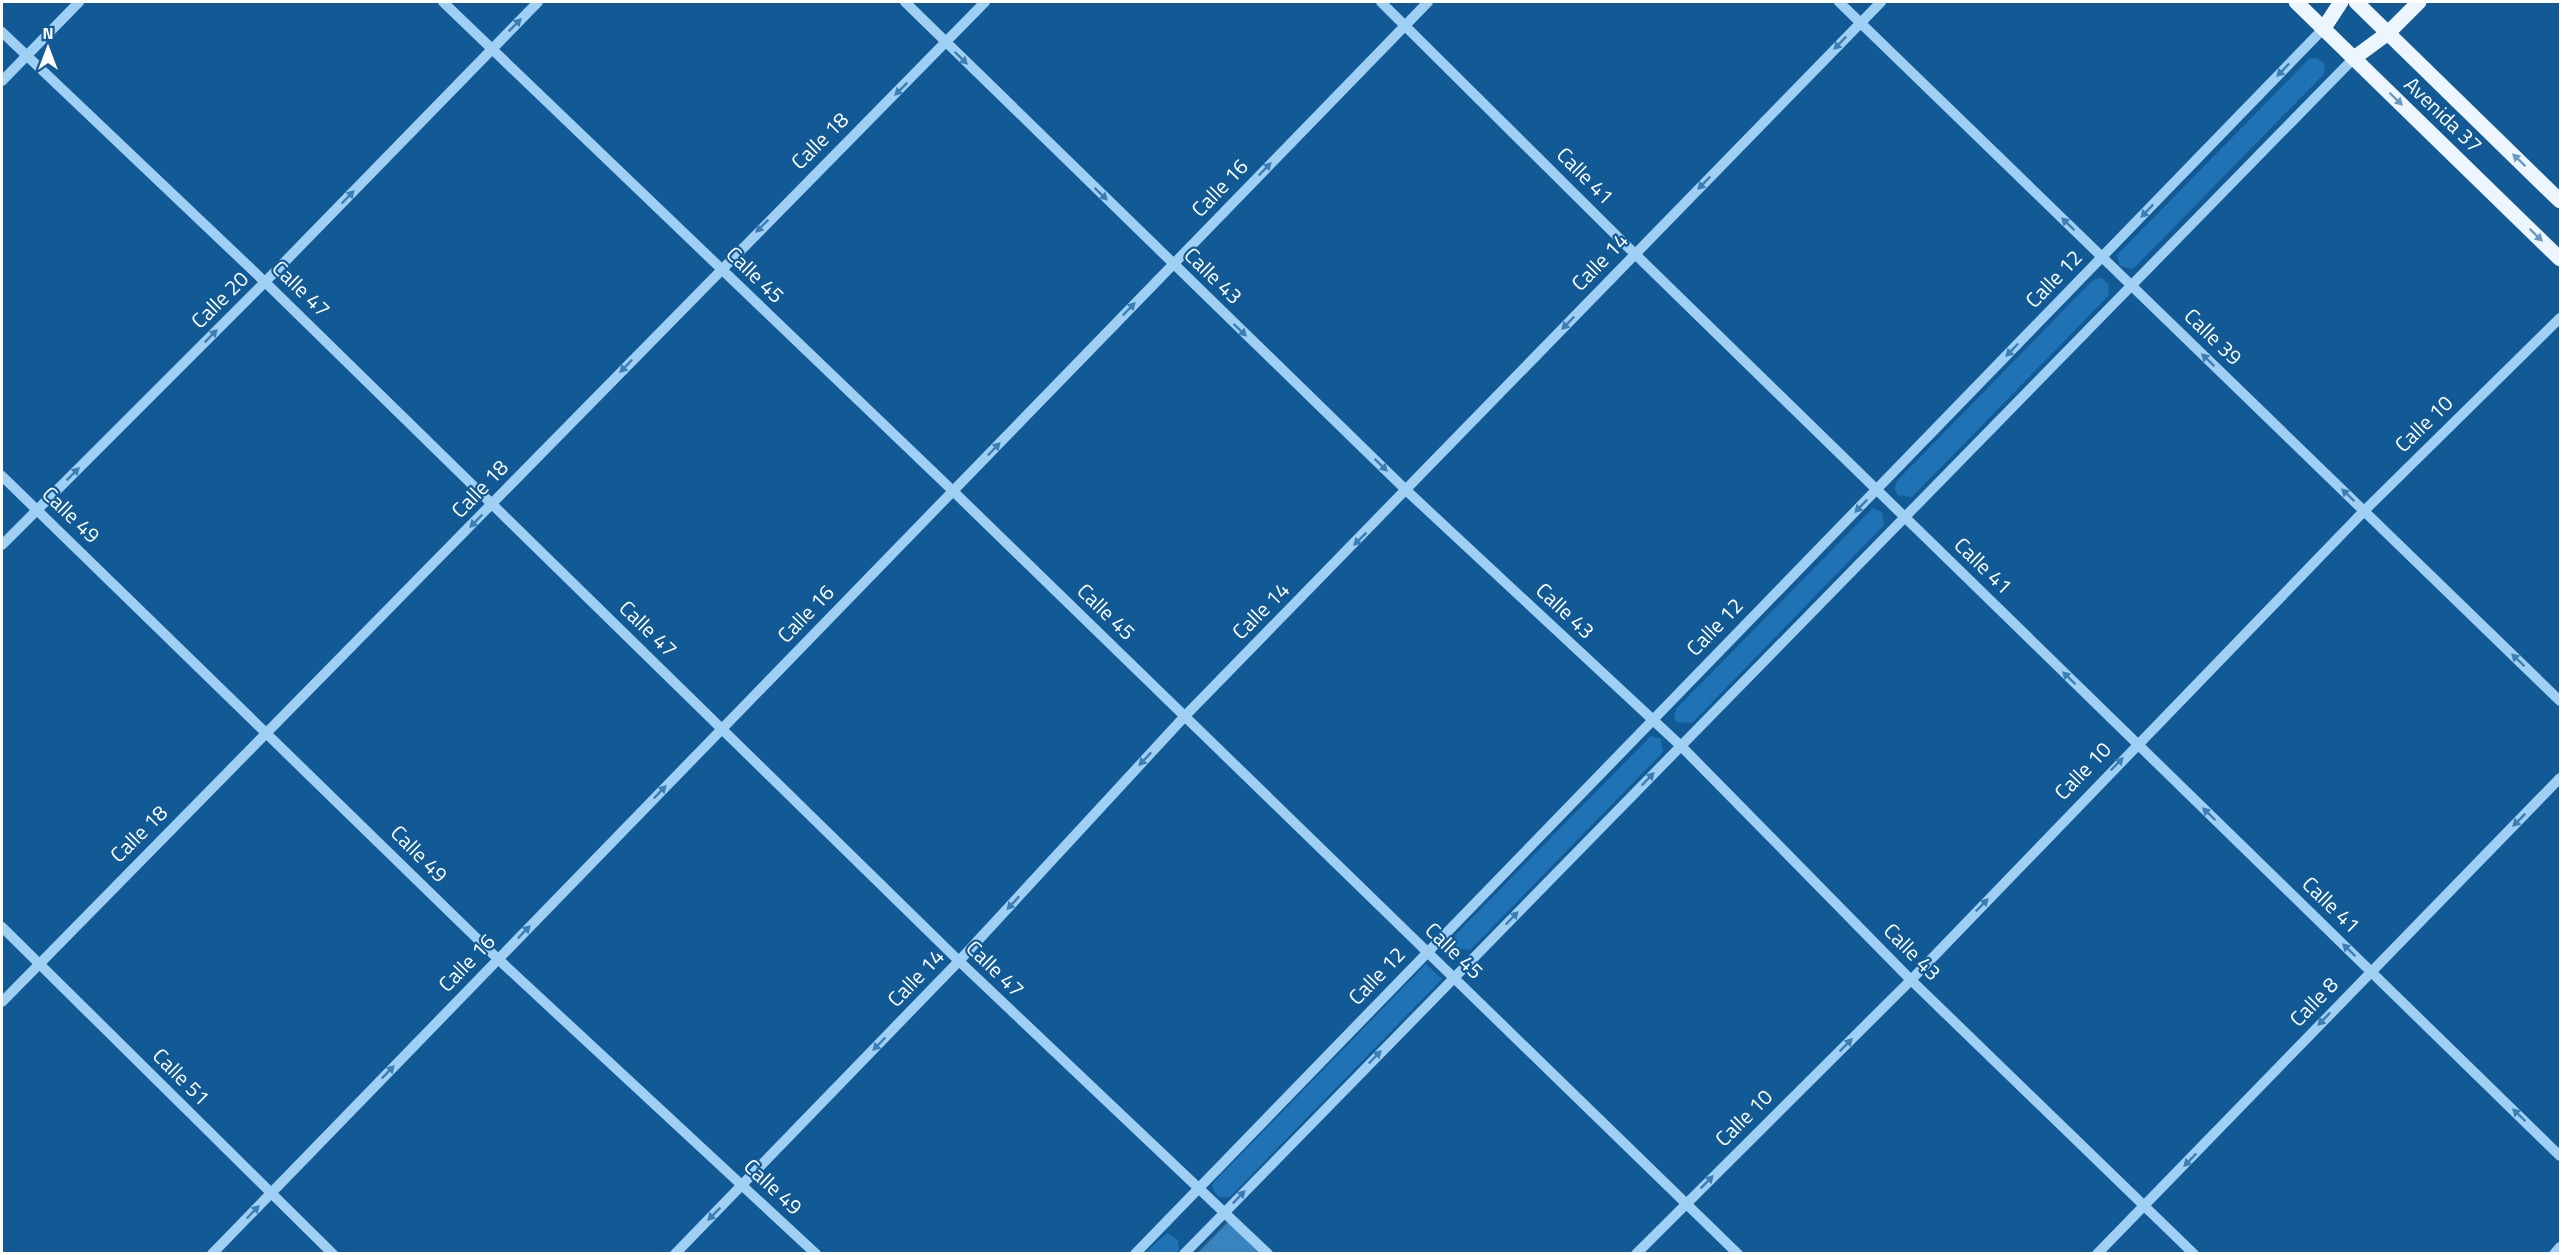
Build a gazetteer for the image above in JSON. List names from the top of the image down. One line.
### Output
{"streets":{"main road":["Avenida 37"],"street":["Calle 18","Calle 41","Calle 16","Calle 14","Calle 45","Calle 43","Calle 12","Calle 47","Calle 20","Calle 39","Calle 10","Calle 49","Calle 8","Calle 51"]},"crossings":[["Avenida 37","Calle 12"],["Calle 18","Calle 45"],["Calle 18","Calle 43"],["Calle 18","Calle 47"],["Calle 18","Calle 49"],["Calle 18","Calle 51"],["Calle 41","Calle 16"],["Calle 41","Calle 14"],["Calle 41","Calle 12"],["Calle 41","Calle 10"],["Calle 41","Calle 8"],["Calle 16","Calle 45"],["Calle 16","Calle 43"],["Calle 16","Calle 47"],["Calle 16","Calle 49"],["Calle 16","Calle 51"],["Calle 14","Calle 45"],["Calle 14","Calle 43"],["Calle 14","Calle 47"],["Calle 14","Calle 39"],["Calle 14","Calle 49"],["Calle 45","Calle 12"],["Calle 45","Calle 20"],["Calle 45","Calle 10"],["Calle 43","Calle 12"],["Calle 43","Calle 10"],["Calle 43","Calle 8"],["Calle 12","Calle 47"],["Calle 12","Calle 39"],["Calle 47","Calle 20"],["Calle 20","Calle 49"],["Calle 39","Calle 10"]],"one_way":["Calle 18","Calle 41","Calle 16","Calle 14","Calle 43","Calle 20","Calle 39","Calle 10","Calle 8"],"north":"top"}
